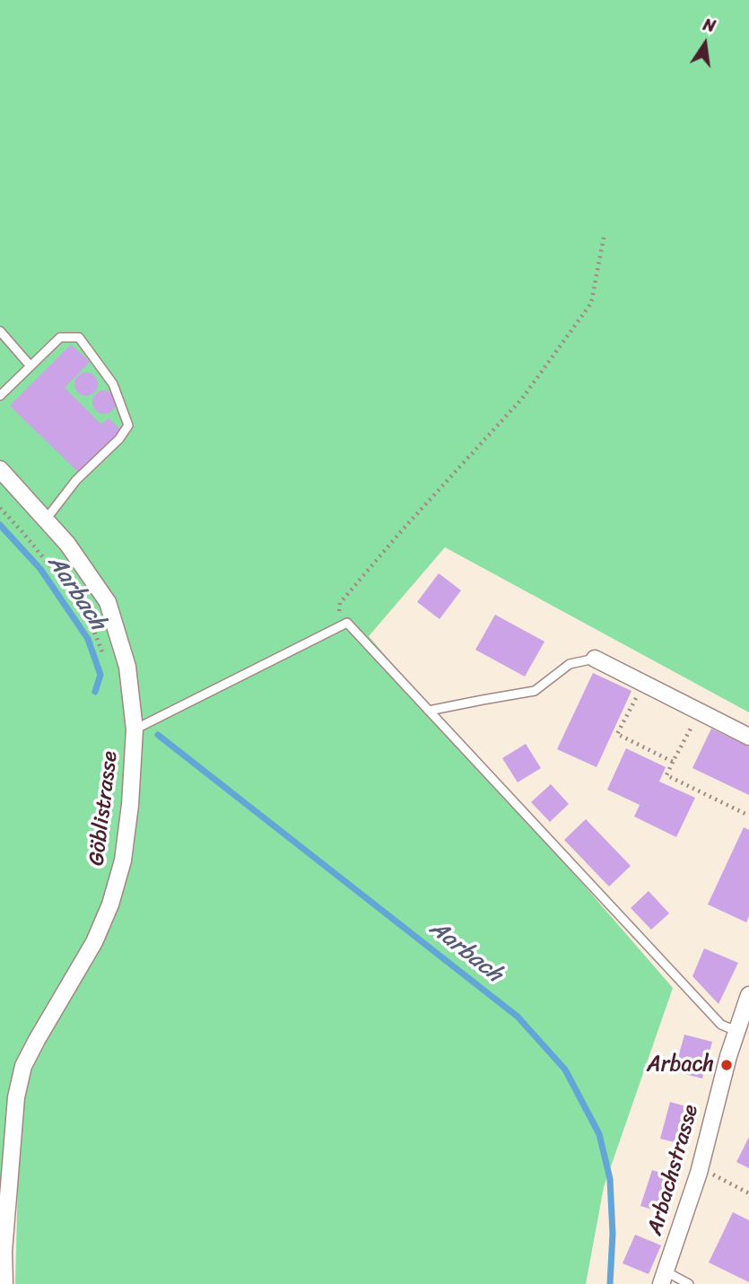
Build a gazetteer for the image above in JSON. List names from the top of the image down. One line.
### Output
{"streets":{"street":["Göblistrasse","Arbachstrasse"]},"water":["Aarbach"],"places":["Arbach"],"north":"top"}
